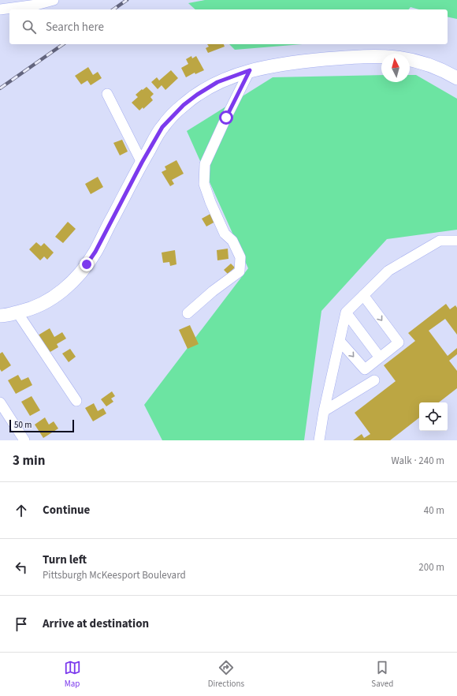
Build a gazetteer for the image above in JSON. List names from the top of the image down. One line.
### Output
{"scale_bar":"50 m","north":"top","page":{"search":"Search here","scale":"50 m","heading":["3 min","Walk · 240 m"],"list":[["Continue","40 m"],["Turn left","Pittsburgh McKeesport Boulevard","200 m"],"Arrive at destination"],"nav":["Map","Directions","Saved"]}}
